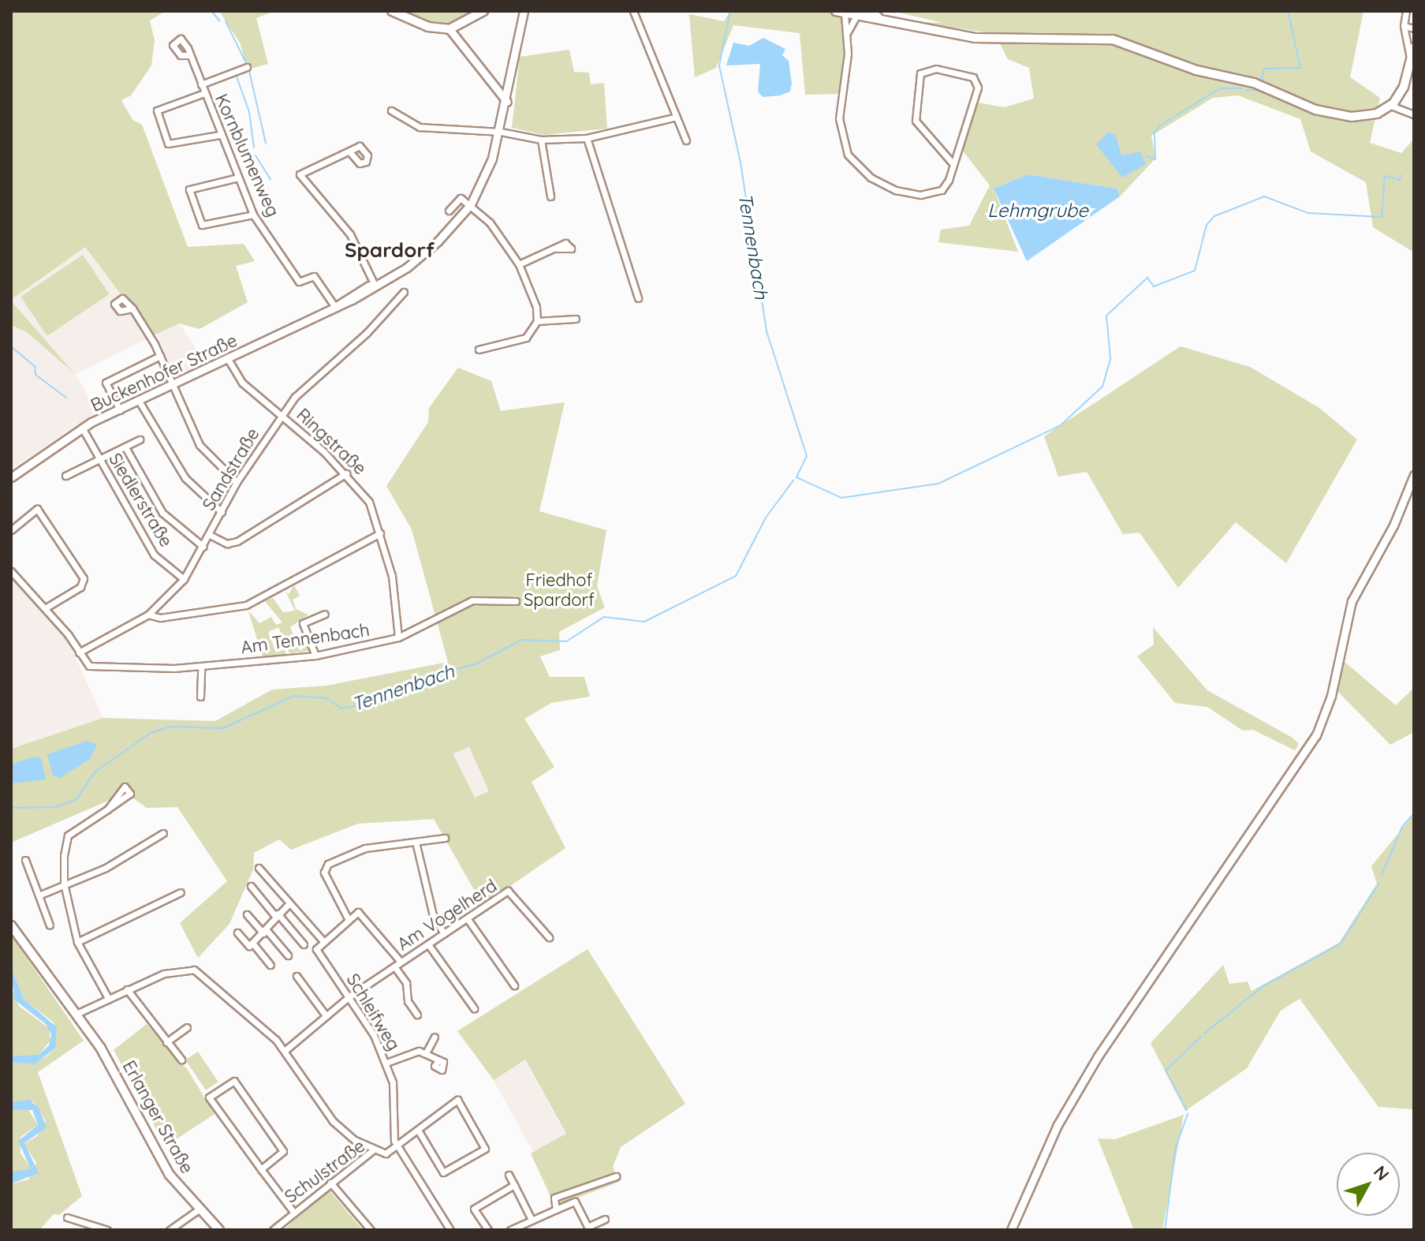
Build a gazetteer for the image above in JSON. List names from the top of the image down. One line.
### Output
{"streets":{"main road":["Erlanger Straße"],"street":["Kornblumenweg","Buckenhofer Straße","Ringstraße","Sandstraße","Siedlerstraße","Am Tennenbach","Am Vogelherd","Schleifweg","Schulstraße"]},"crossings":[["Kornblumenweg","Buckenhofer Straße"],["Buckenhofer Straße","Ringstraße"],["Buckenhofer Straße","Siedlerstraße"],["Ringstraße","Sandstraße"],["Ringstraße","Am Tennenbach"],["Sandstraße","Siedlerstraße"],["Sandstraße","Am Tennenbach"],["Am Vogelherd","Schleifweg"],["Schleifweg","Schulstraße"]],"districts":["Spardorf"],"water":["Lehmgrube","Tennenbach"],"parks":["Friedhof Spardorf"],"north":"top right"}
